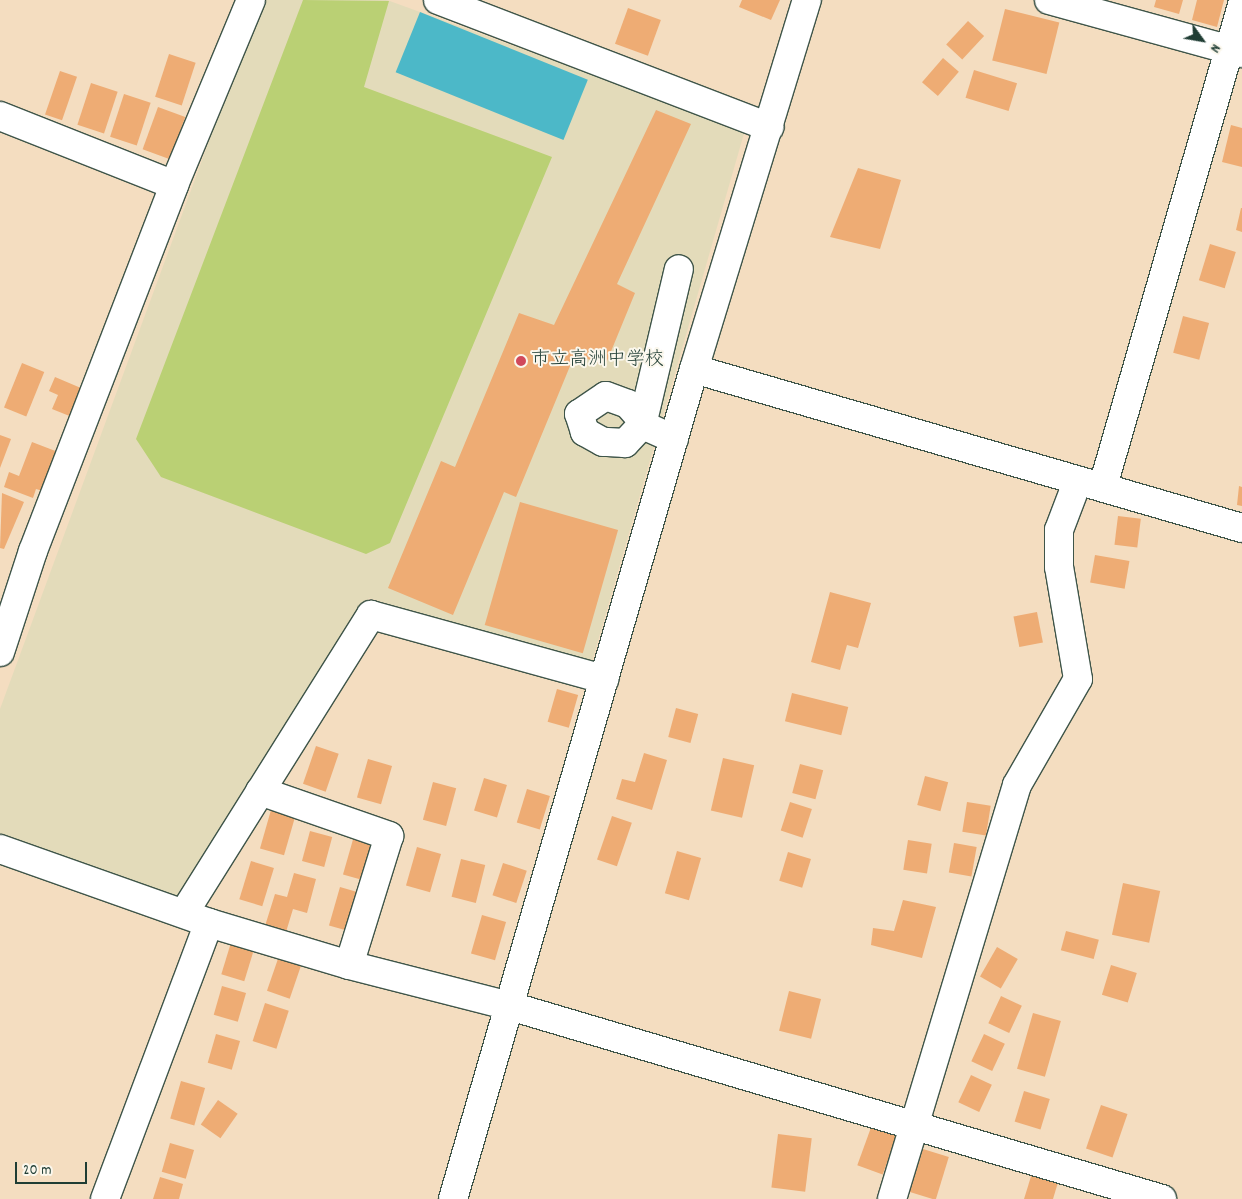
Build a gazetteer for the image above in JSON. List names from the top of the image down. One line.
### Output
{"places":["市立高洲中学校"],"scale_bar":"20 m","north":"bottom right"}
